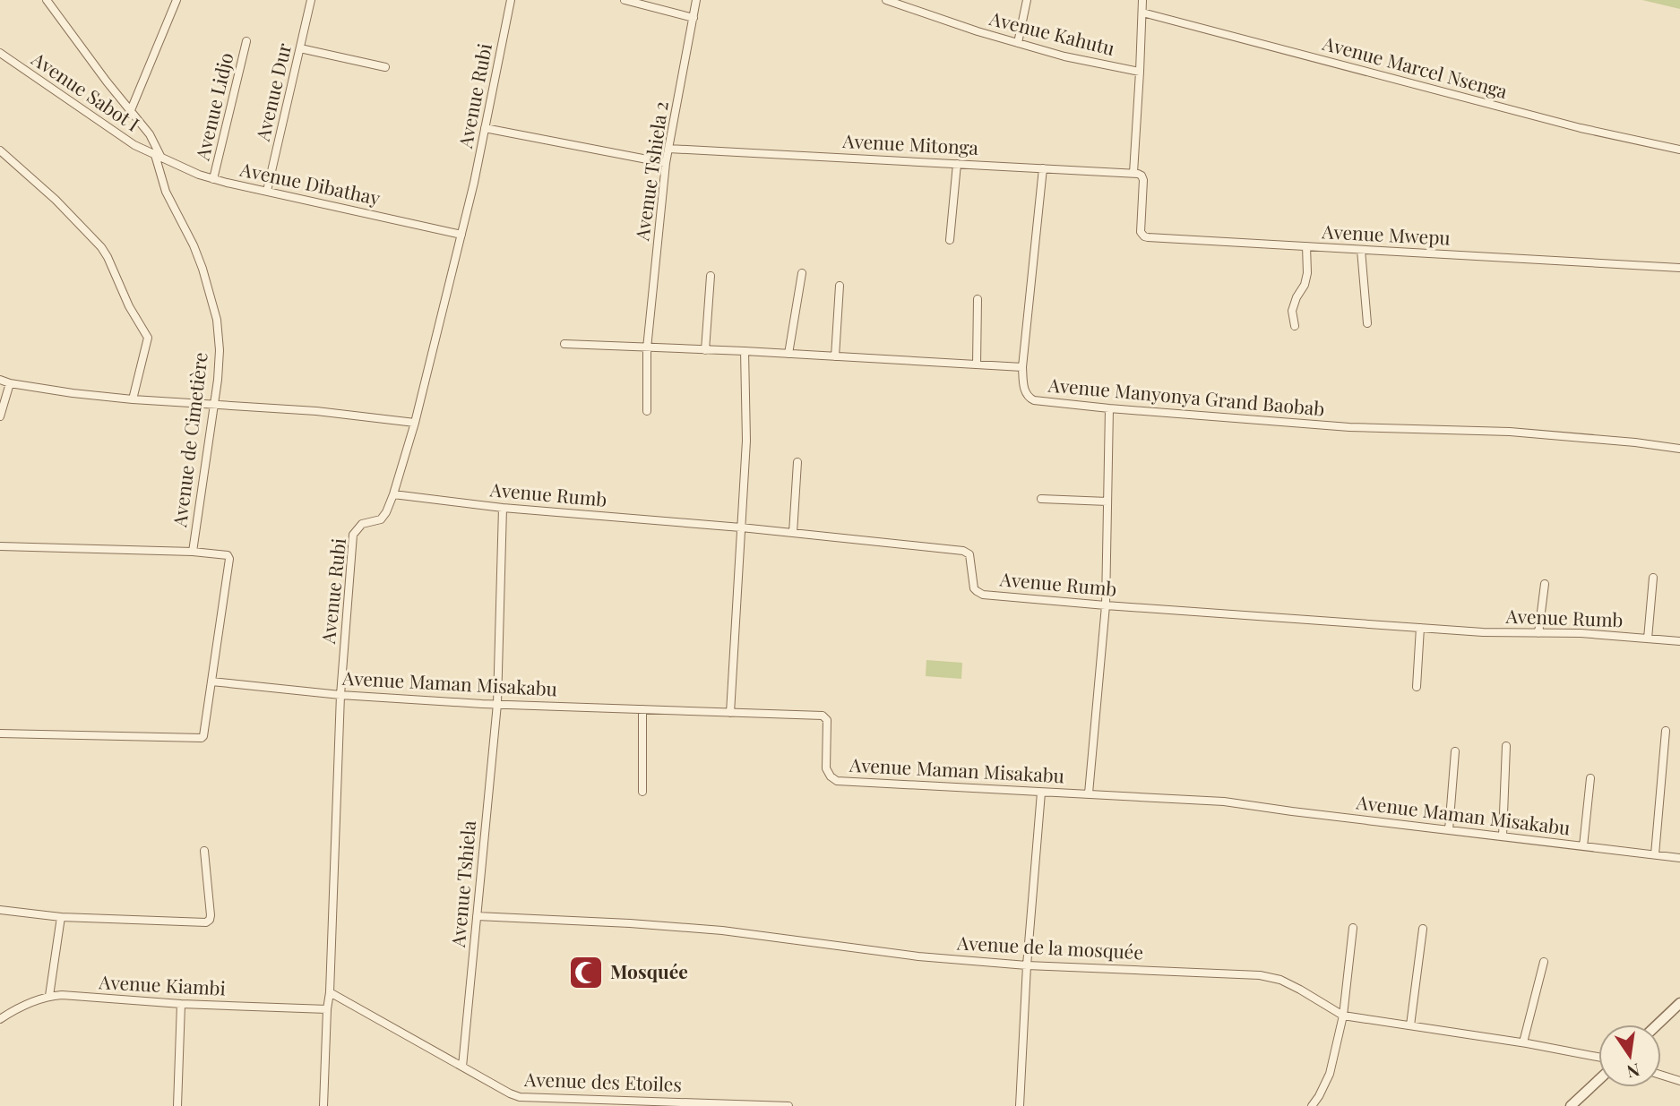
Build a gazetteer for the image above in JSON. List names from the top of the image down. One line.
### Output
{"streets":{"street":["Avenue Kahutu","Avenue Marcel Nsenga","Avenue Sabot I","Avenue Dur","Avenue Rubi","Avenue Lidjo","Avenue Mitonga","Avenue Tshiela 2","Avenue Dibathay","Avenue Mwepu","Avenue Manyonya Grand Baobab","Avenue de Cimetière","Avenue Rumb","Avenue Maman Misakabu","Avenue Tshiela","Avenue de la mosquée","Avenue Kiambi","Avenue des Etoiles"]},"crossings":[["Avenue Sabot I","Avenue Dibathay"],["Avenue Sabot I","Avenue de Cimetière"],["Avenue Dur","Avenue Dibathay"],["Avenue Rubi","Avenue Dibathay"],["Avenue Rubi","Avenue Rumb"],["Avenue Rubi","Avenue Maman Misakabu"],["Avenue Rubi","Avenue Kiambi"],["Avenue Rubi","Avenue des Etoiles"],["Avenue Lidjo","Avenue Dibathay"],["Avenue Mitonga","Avenue Tshiela 2"],["Avenue Mitonga","Avenue Mwepu"],["Avenue Tshiela 2","Avenue Manyonya Grand Baobab"],["Avenue Dibathay","Avenue de Cimetière"],["Avenue Rumb","Avenue Tshiela"],["Avenue Maman Misakabu","Avenue Tshiela"],["Avenue Tshiela","Avenue de la mosquée"],["Avenue Tshiela","Avenue des Etoiles"]],"places":{"mosque":["Mosquée"]},"north":"bottom"}
